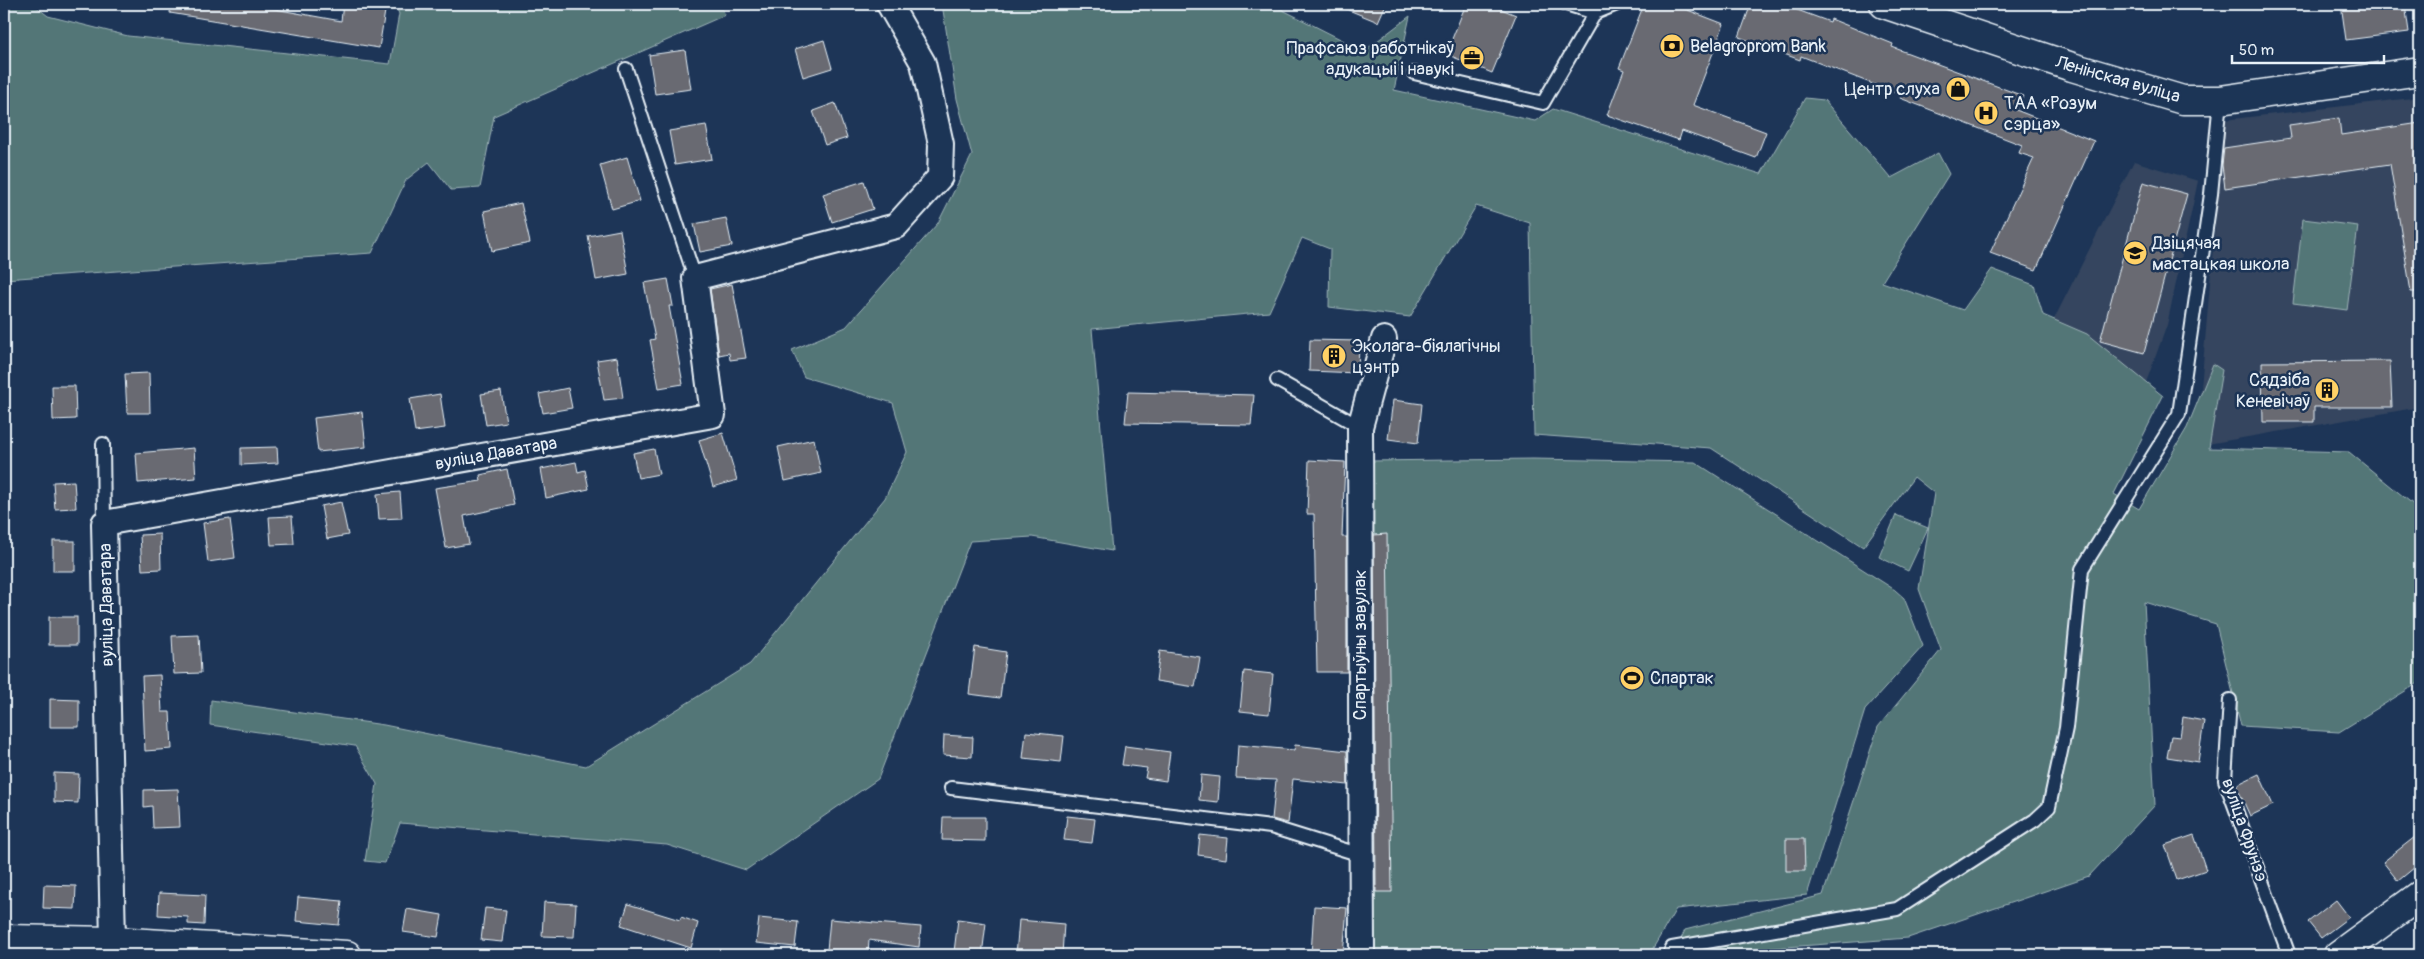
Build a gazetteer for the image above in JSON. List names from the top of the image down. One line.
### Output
{"streets":{"main road":["Ленінская вуліца"],"street":["вуліца Даватара","Спартыўны завулак"],"lane":["вуліца Фрунзэ"]},"places":{"bank":["Belagroprom Bank"],"office":["Прафсаюз работнікаў адукацыі і навукі"],"shop":["Центр слуха"],"hospital":["ТАА «Розум сэрца»"],"school or university":["Дзіцячая мастацкая школа"],"building":["Эколага-біялагічны цэнтр","Сядзіба Кеневічаў"],"sports":["Спартак"]},"scale_bar":"50 m"}
